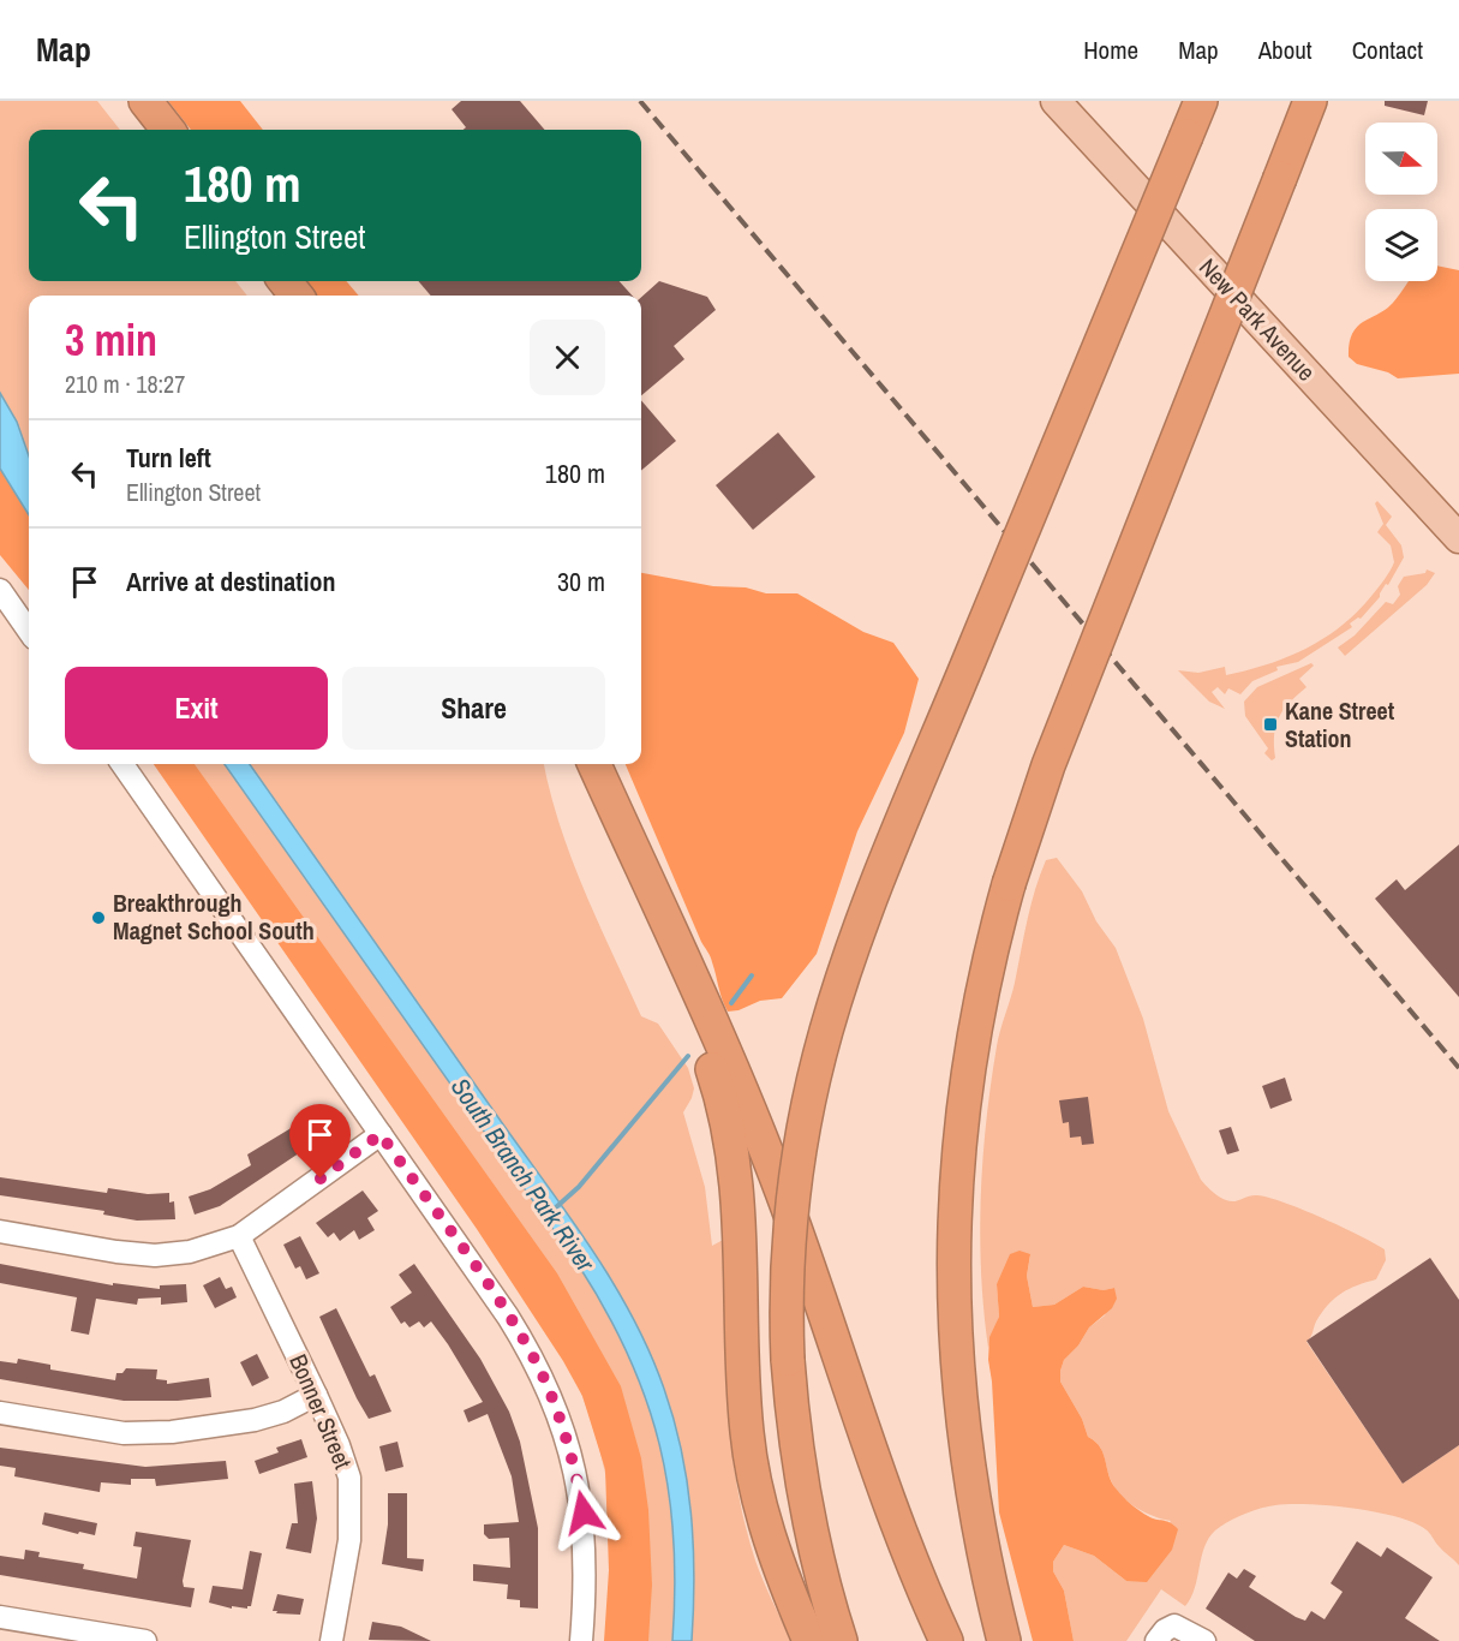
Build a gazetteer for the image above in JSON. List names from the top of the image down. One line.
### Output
{"streets":{"main road":["New Park Avenue"],"street":["Bonner Street"]},"water":["South Branch Park River"],"places":{"transit":["Kane Street Station"],"other":["Breakthrough Magnet School South"]},"north":"right","page":{"header":"Map","nav":["Home","Map","About","Contact"],"turn":["180 m","Ellington Street"],"heading":["3 min","210 m · 18:27"],"list":[{"name":"Turn left","note":"Ellington Street","value":"180 m"},{"name":"Arrive at destination","value":"30 m"}],"buttons":["Exit","Share"]}}
